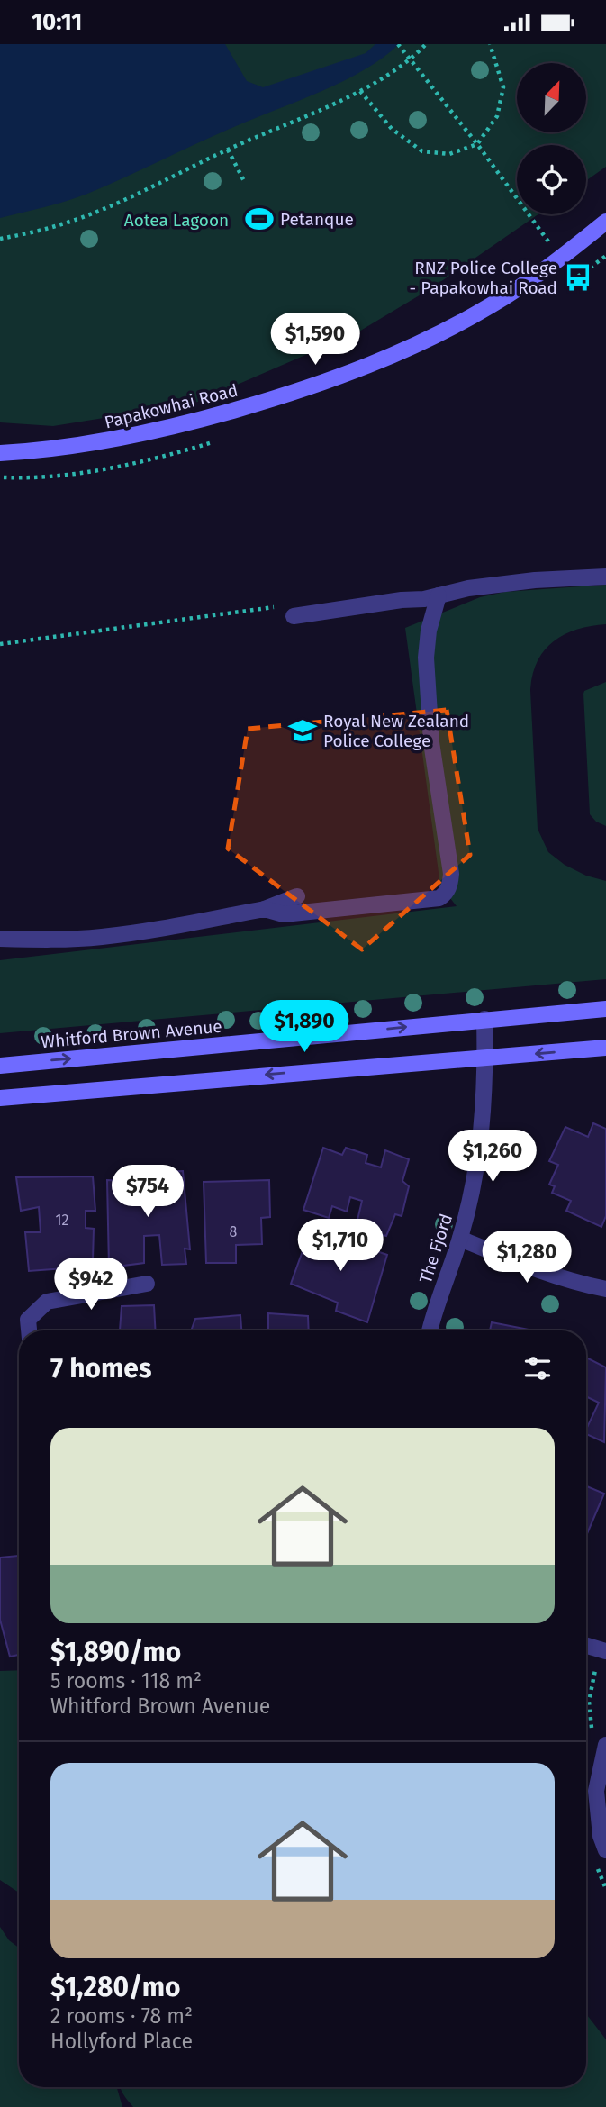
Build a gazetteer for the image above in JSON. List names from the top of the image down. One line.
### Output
{"streets":{"main road":["Papakowhai Road","Whitford Brown Avenue"],"street":["The Fjord"]},"crossings":[["Whitford Brown Avenue","The Fjord"]],"parks":["Aotea Lagoon"],"places":{"sports":["Petanque"],"bus stop":["RNZ Police College - Papakowhai Road"],"school or university":["Royal New Zealand Police College"]},"house_numbers":["12","8"],"north":"top right","page":{"status":"10:11","price":["$1,590","$1,890","$1,260","$754","$1,710","$1,280","$942"],"heading":"7 homes","list":[{"name":"$1,890/mo","note":"5 rooms · 118 m² · Whitford Brown Avenue"},{"name":"$1,280/mo","note":"2 rooms · 78 m² · Hollyford Place"}]}}
